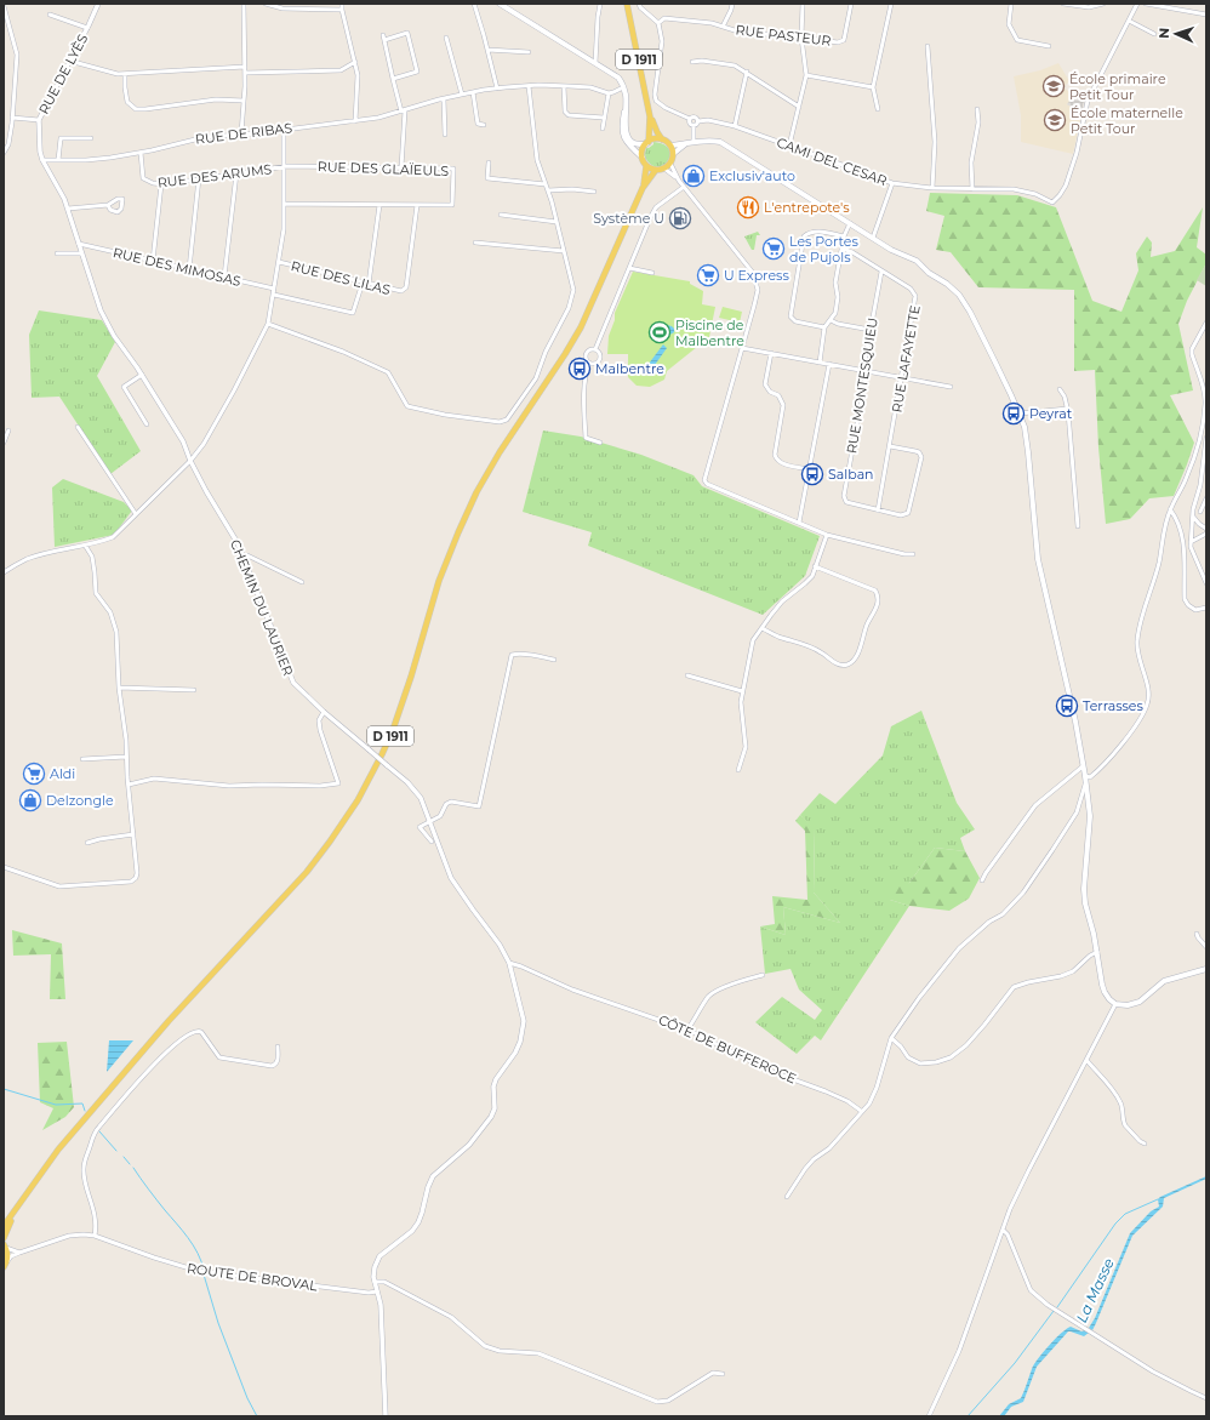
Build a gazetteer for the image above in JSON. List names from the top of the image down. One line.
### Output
{"streets":{"main road":["D 1911"],"street":["RUE PASTEUR","RUE DE LYÈS","RUE DE RIBAS","CAMI DEL CESAR","RUE DES GLAÏEULS","RUE DES ARUMS","RUE DES MIMOSAS","RUE DES LILAS","RUE LAFAYETTE","RUE MONTESQUIEU","CHEMIN DU LAURIER","CÔTE DE BUFFEROCE","ROUTE DE BROVAL"]},"crossings":[["RUE DE LYÈS","CHEMIN DU LAURIER"],["RUE DE RIBAS","RUE DES ARUMS"],["RUE DE RIBAS","CHEMIN DU LAURIER"],["RUE DES GLAÏEULS","RUE DES ARUMS"],["RUE DES GLAÏEULS","RUE DES LILAS"],["RUE DES MIMOSAS","CHEMIN DU LAURIER"],["RUE LAFAYETTE","RUE MONTESQUIEU"],["CHEMIN DU LAURIER","CÔTE DE BUFFEROCE"],["CHEMIN DU LAURIER","ROUTE DE BROVAL"]],"water":["La Masse"],"places":{"school or university":["École primaire Petit Tour","École maternelle Petit Tour"],"shop":["Exclusiv'auto","Delzongle"],"restaurant":["L'entrepote's"],"fuel station":["Système U"],"supermarket":["Les Portes de Pujols","U Express","Aldi"],"sports":["Piscine de Malbentre"],"bus stop":["Malbentre","Peyrat","Salban","Terrasses"]},"north":"left"}
